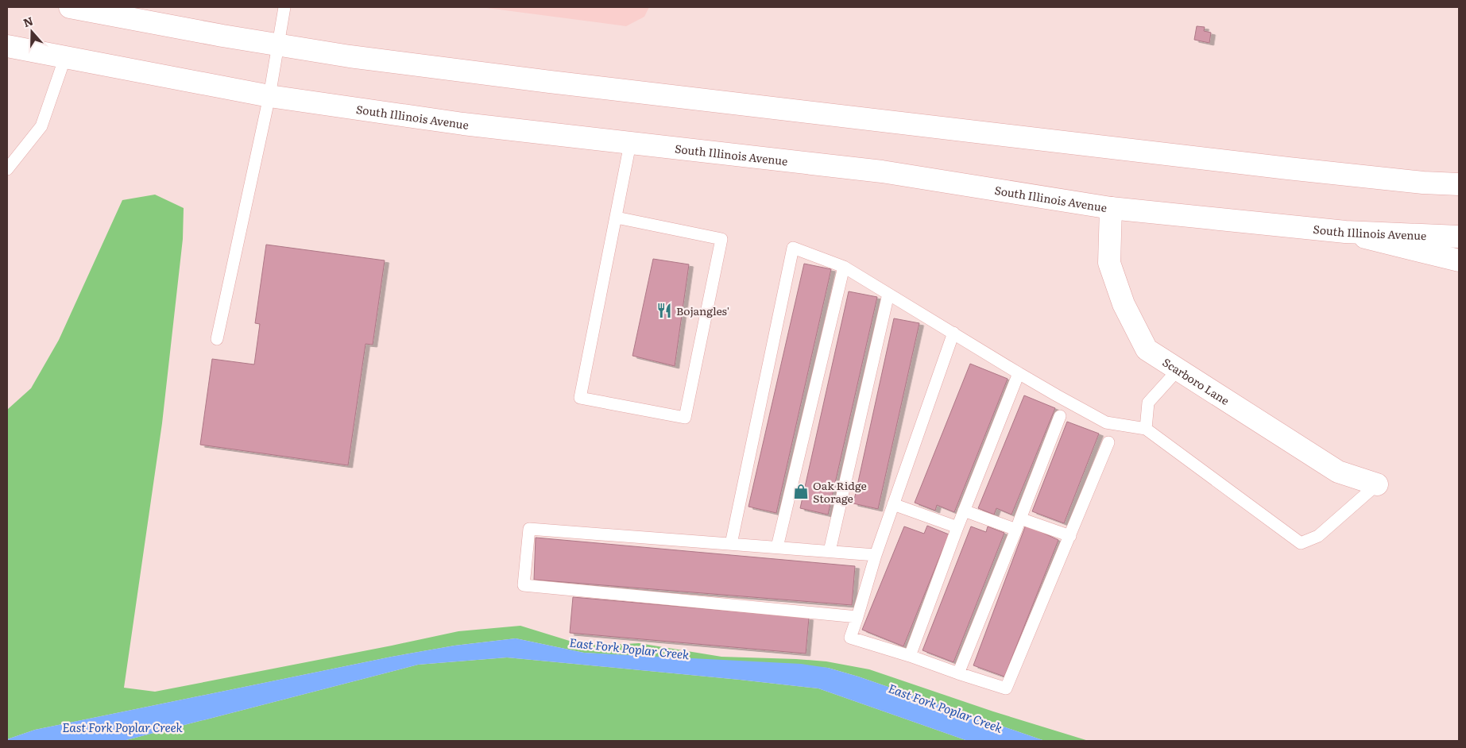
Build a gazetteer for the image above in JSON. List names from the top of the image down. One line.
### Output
{"streets":{"main road":["South Illinois Avenue","Scarboro Lane"]},"crossings":[["South Illinois Avenue","Scarboro Lane"]],"water":["East Fork Poplar Creek"],"places":{"restaurant":["Bojangles'"],"shop":["Oak Ridge Storage"]},"north":"top"}
